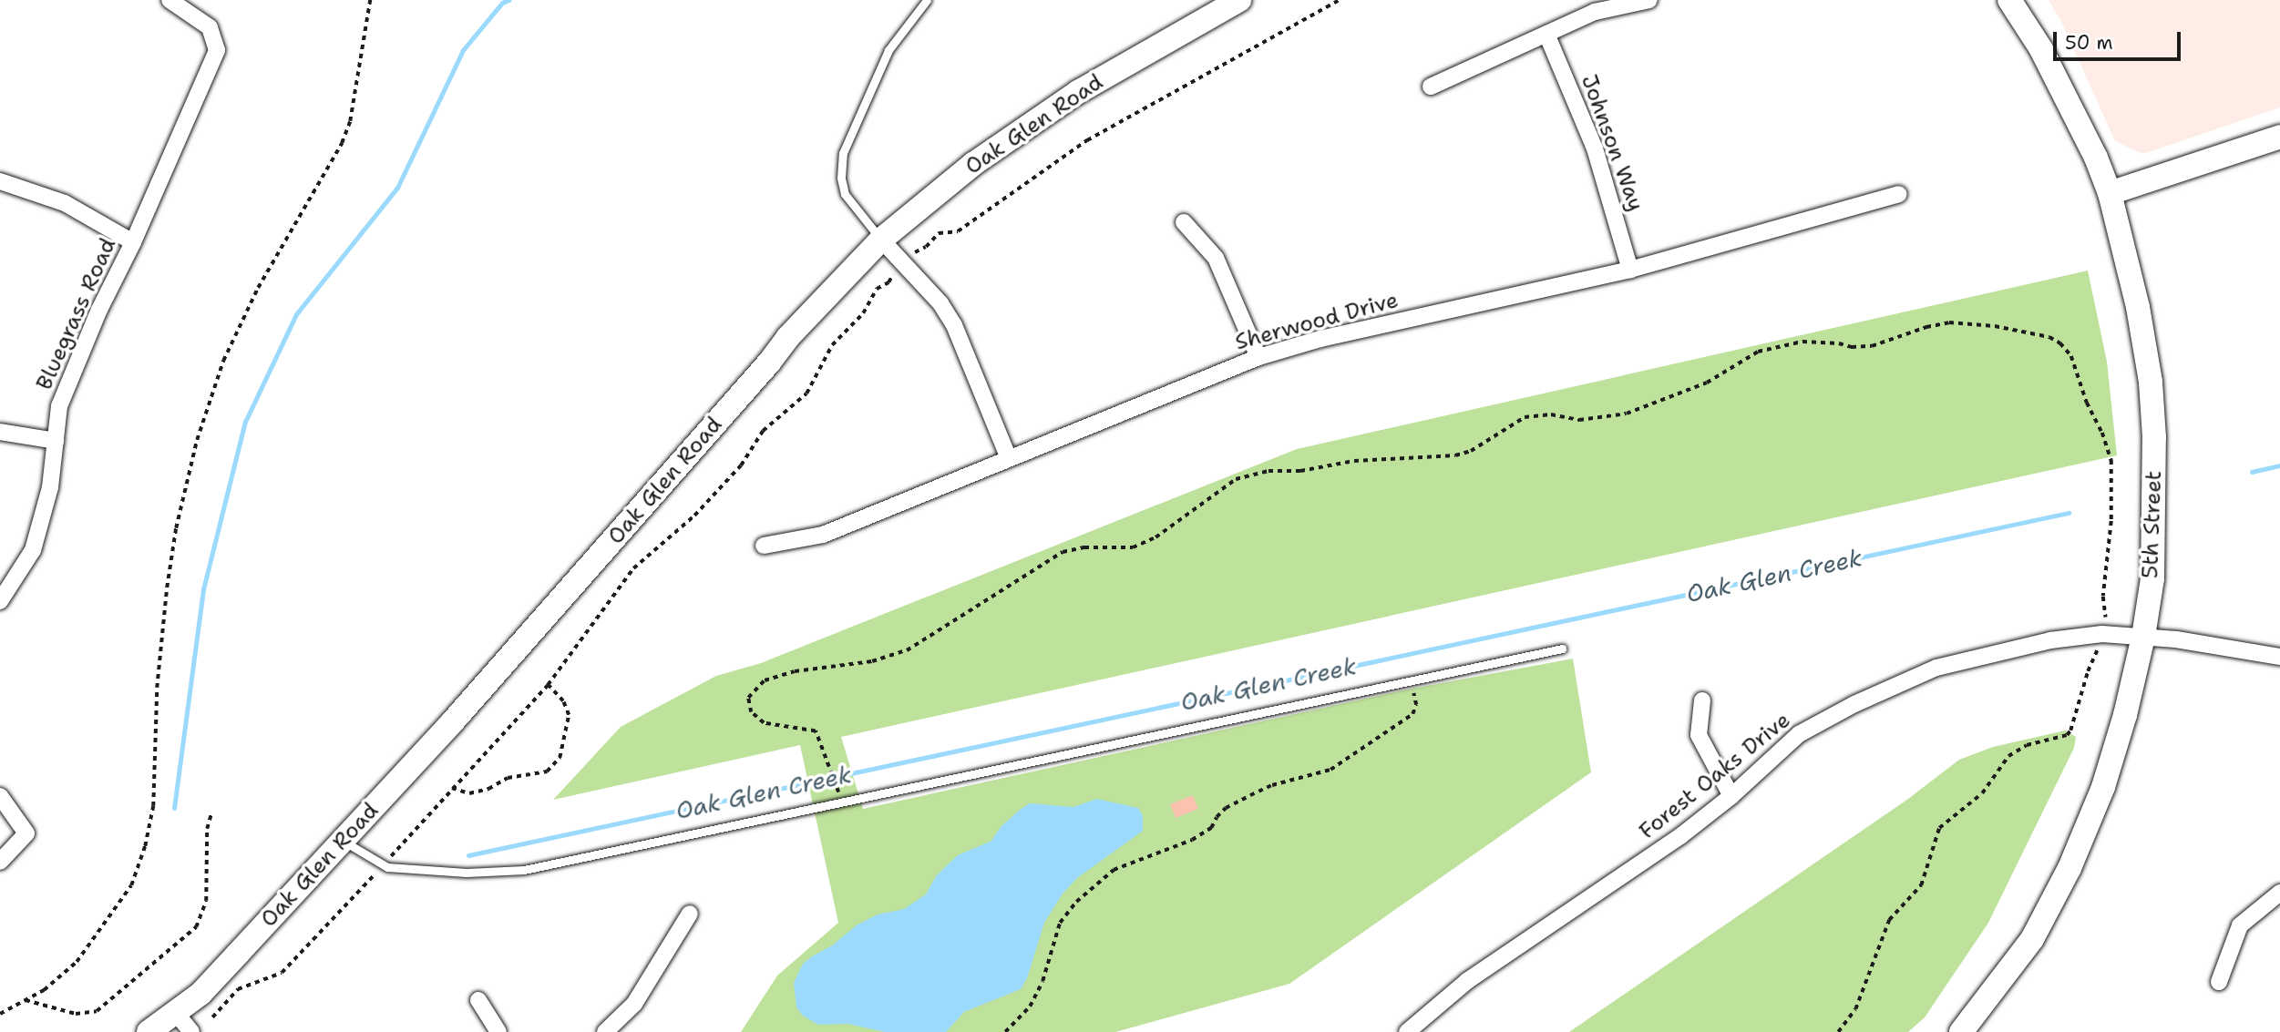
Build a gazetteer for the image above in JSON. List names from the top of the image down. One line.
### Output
{"streets":{"main road":["Oak Glen Road","5th Street"],"street":["Johnson Way","Bluegrass Road","Sherwood Drive","Forest Oaks Drive"]},"crossings":[["Johnson Way","Sherwood Drive"],["5th Street","Forest Oaks Drive"]],"water":["Oak Glen Creek"],"scale_bar":"50 m"}
